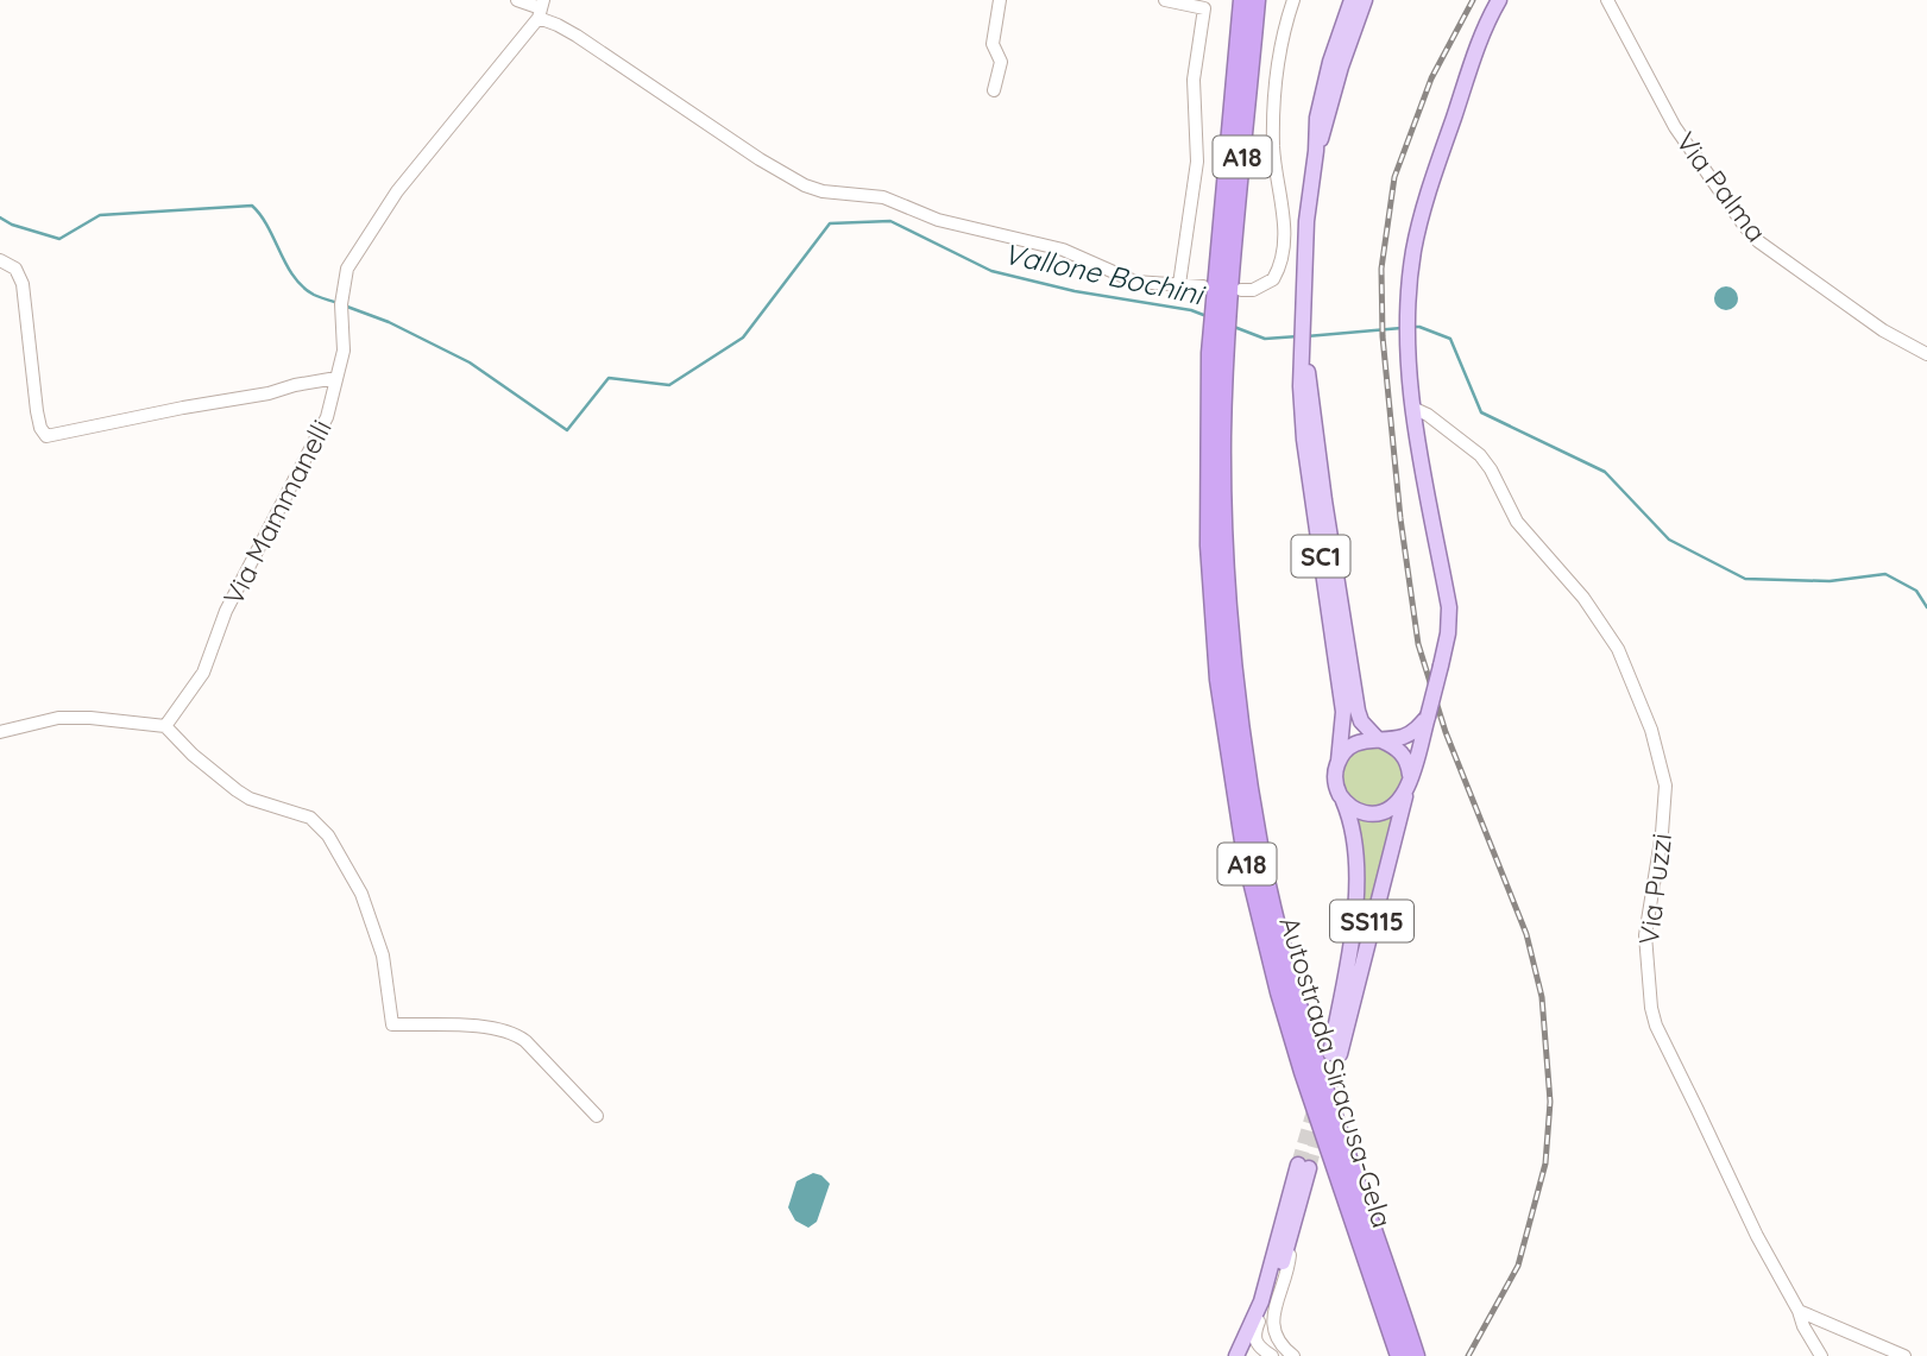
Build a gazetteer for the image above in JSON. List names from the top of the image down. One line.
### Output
{"streets":{"highway":["A18","Autostrada Siracusa-Gela"],"main road":["SC1","SS115"],"street":["Via Palma","Via Mammanelli","Via Puzzi"]},"crossings":[["A18","Autostrada Siracusa-Gela"],["SC1","SS115"]],"water":["Vallone Bochini"]}
